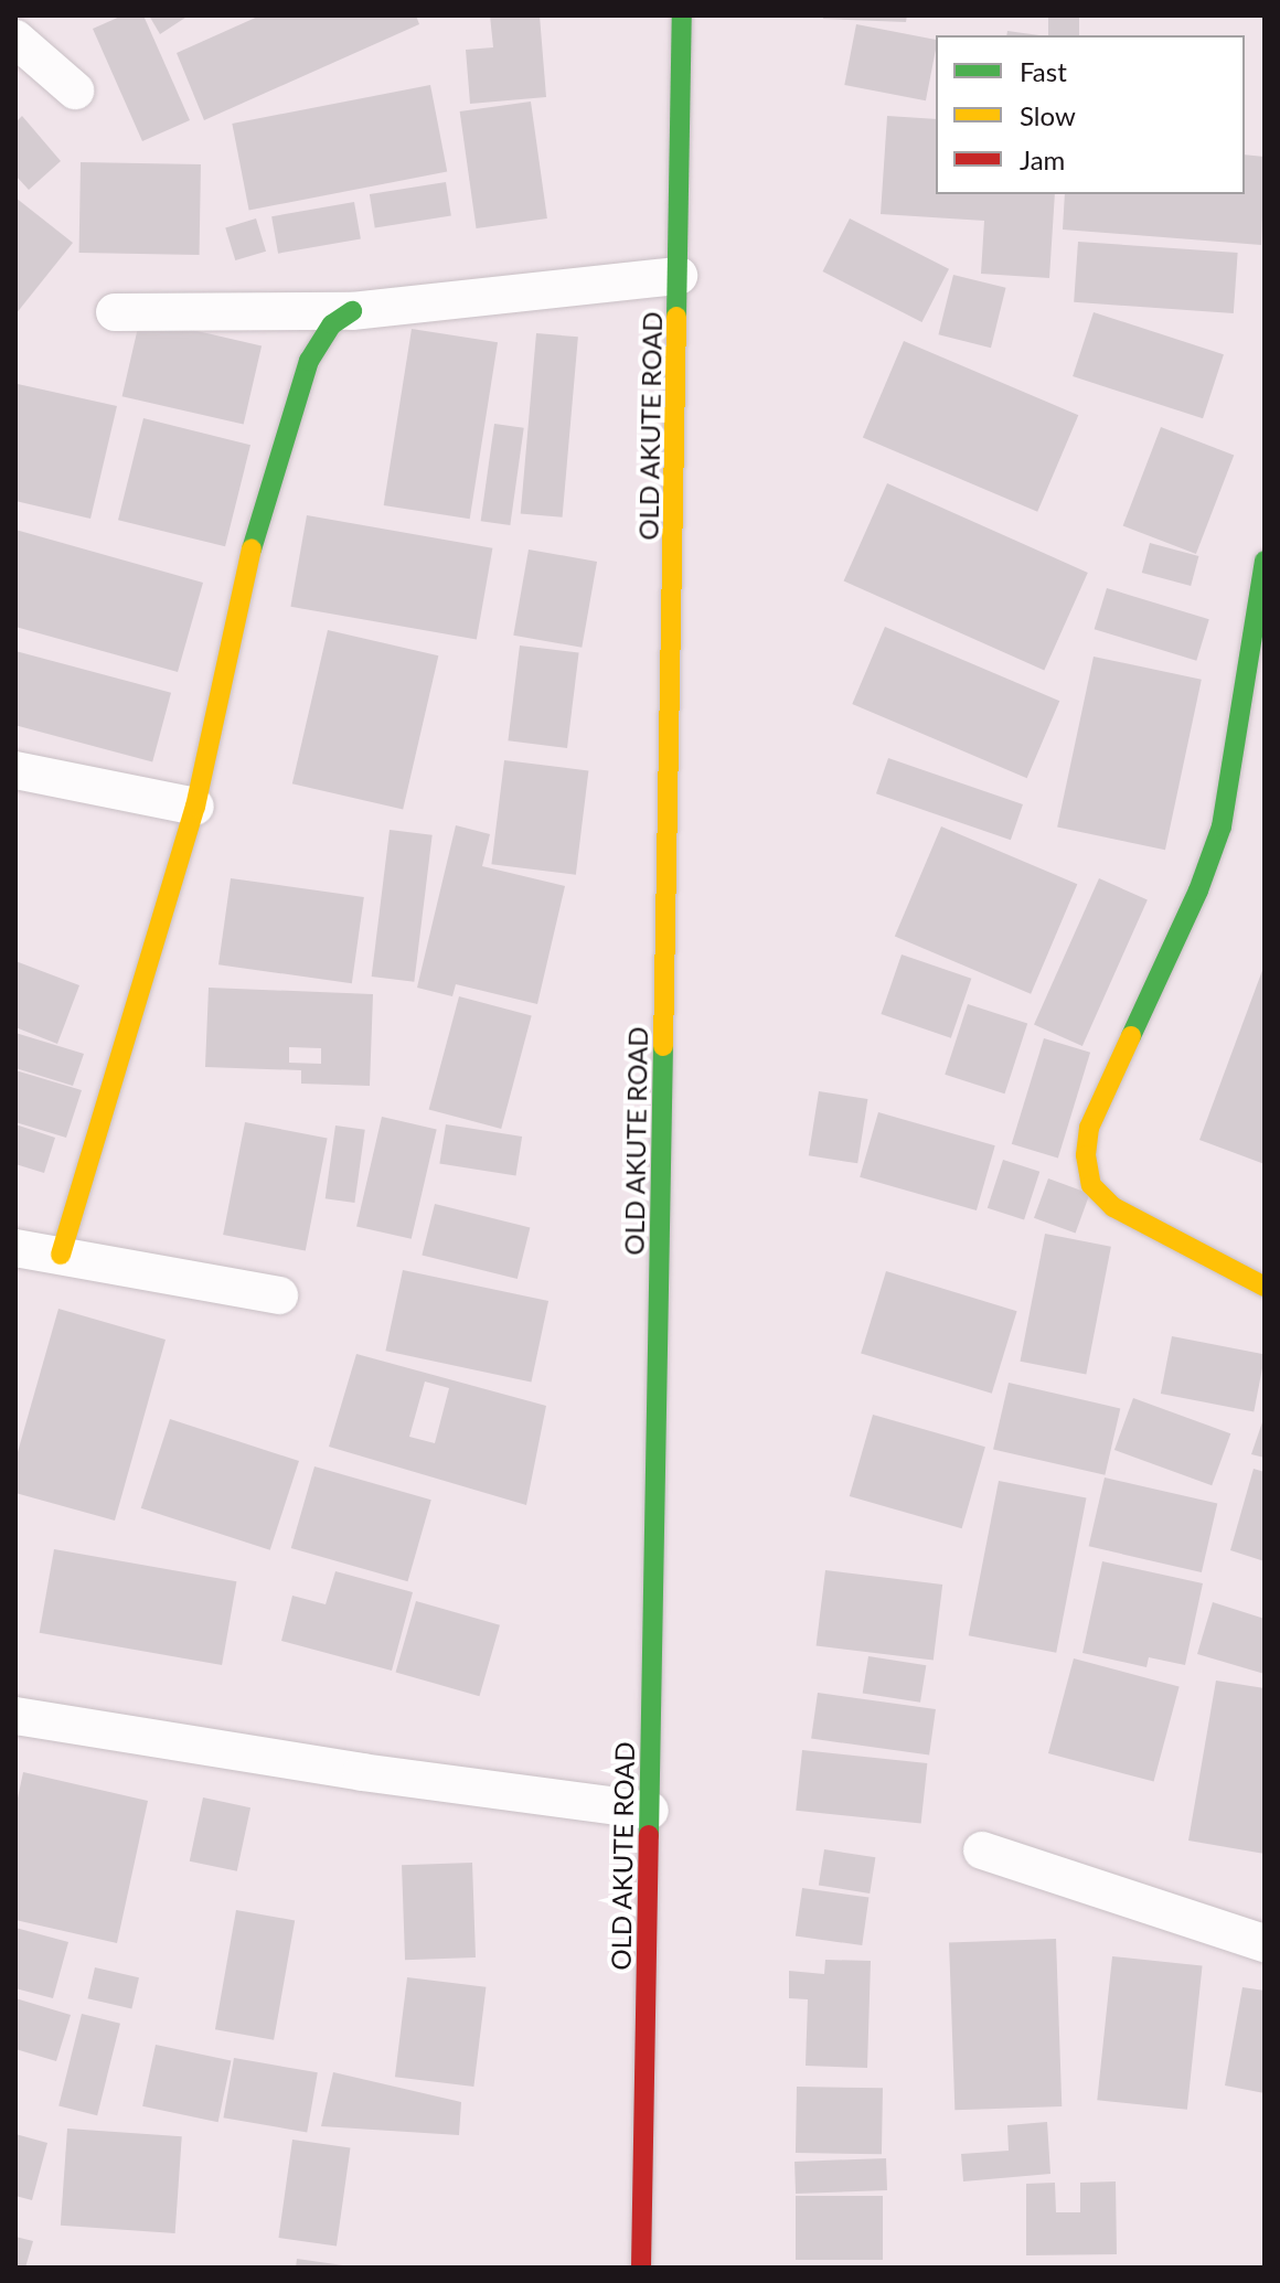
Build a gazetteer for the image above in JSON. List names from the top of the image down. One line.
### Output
{"streets":{"street":["OLD AKUTE ROAD"]},"legend":["Fast","Slow","Jam"]}
